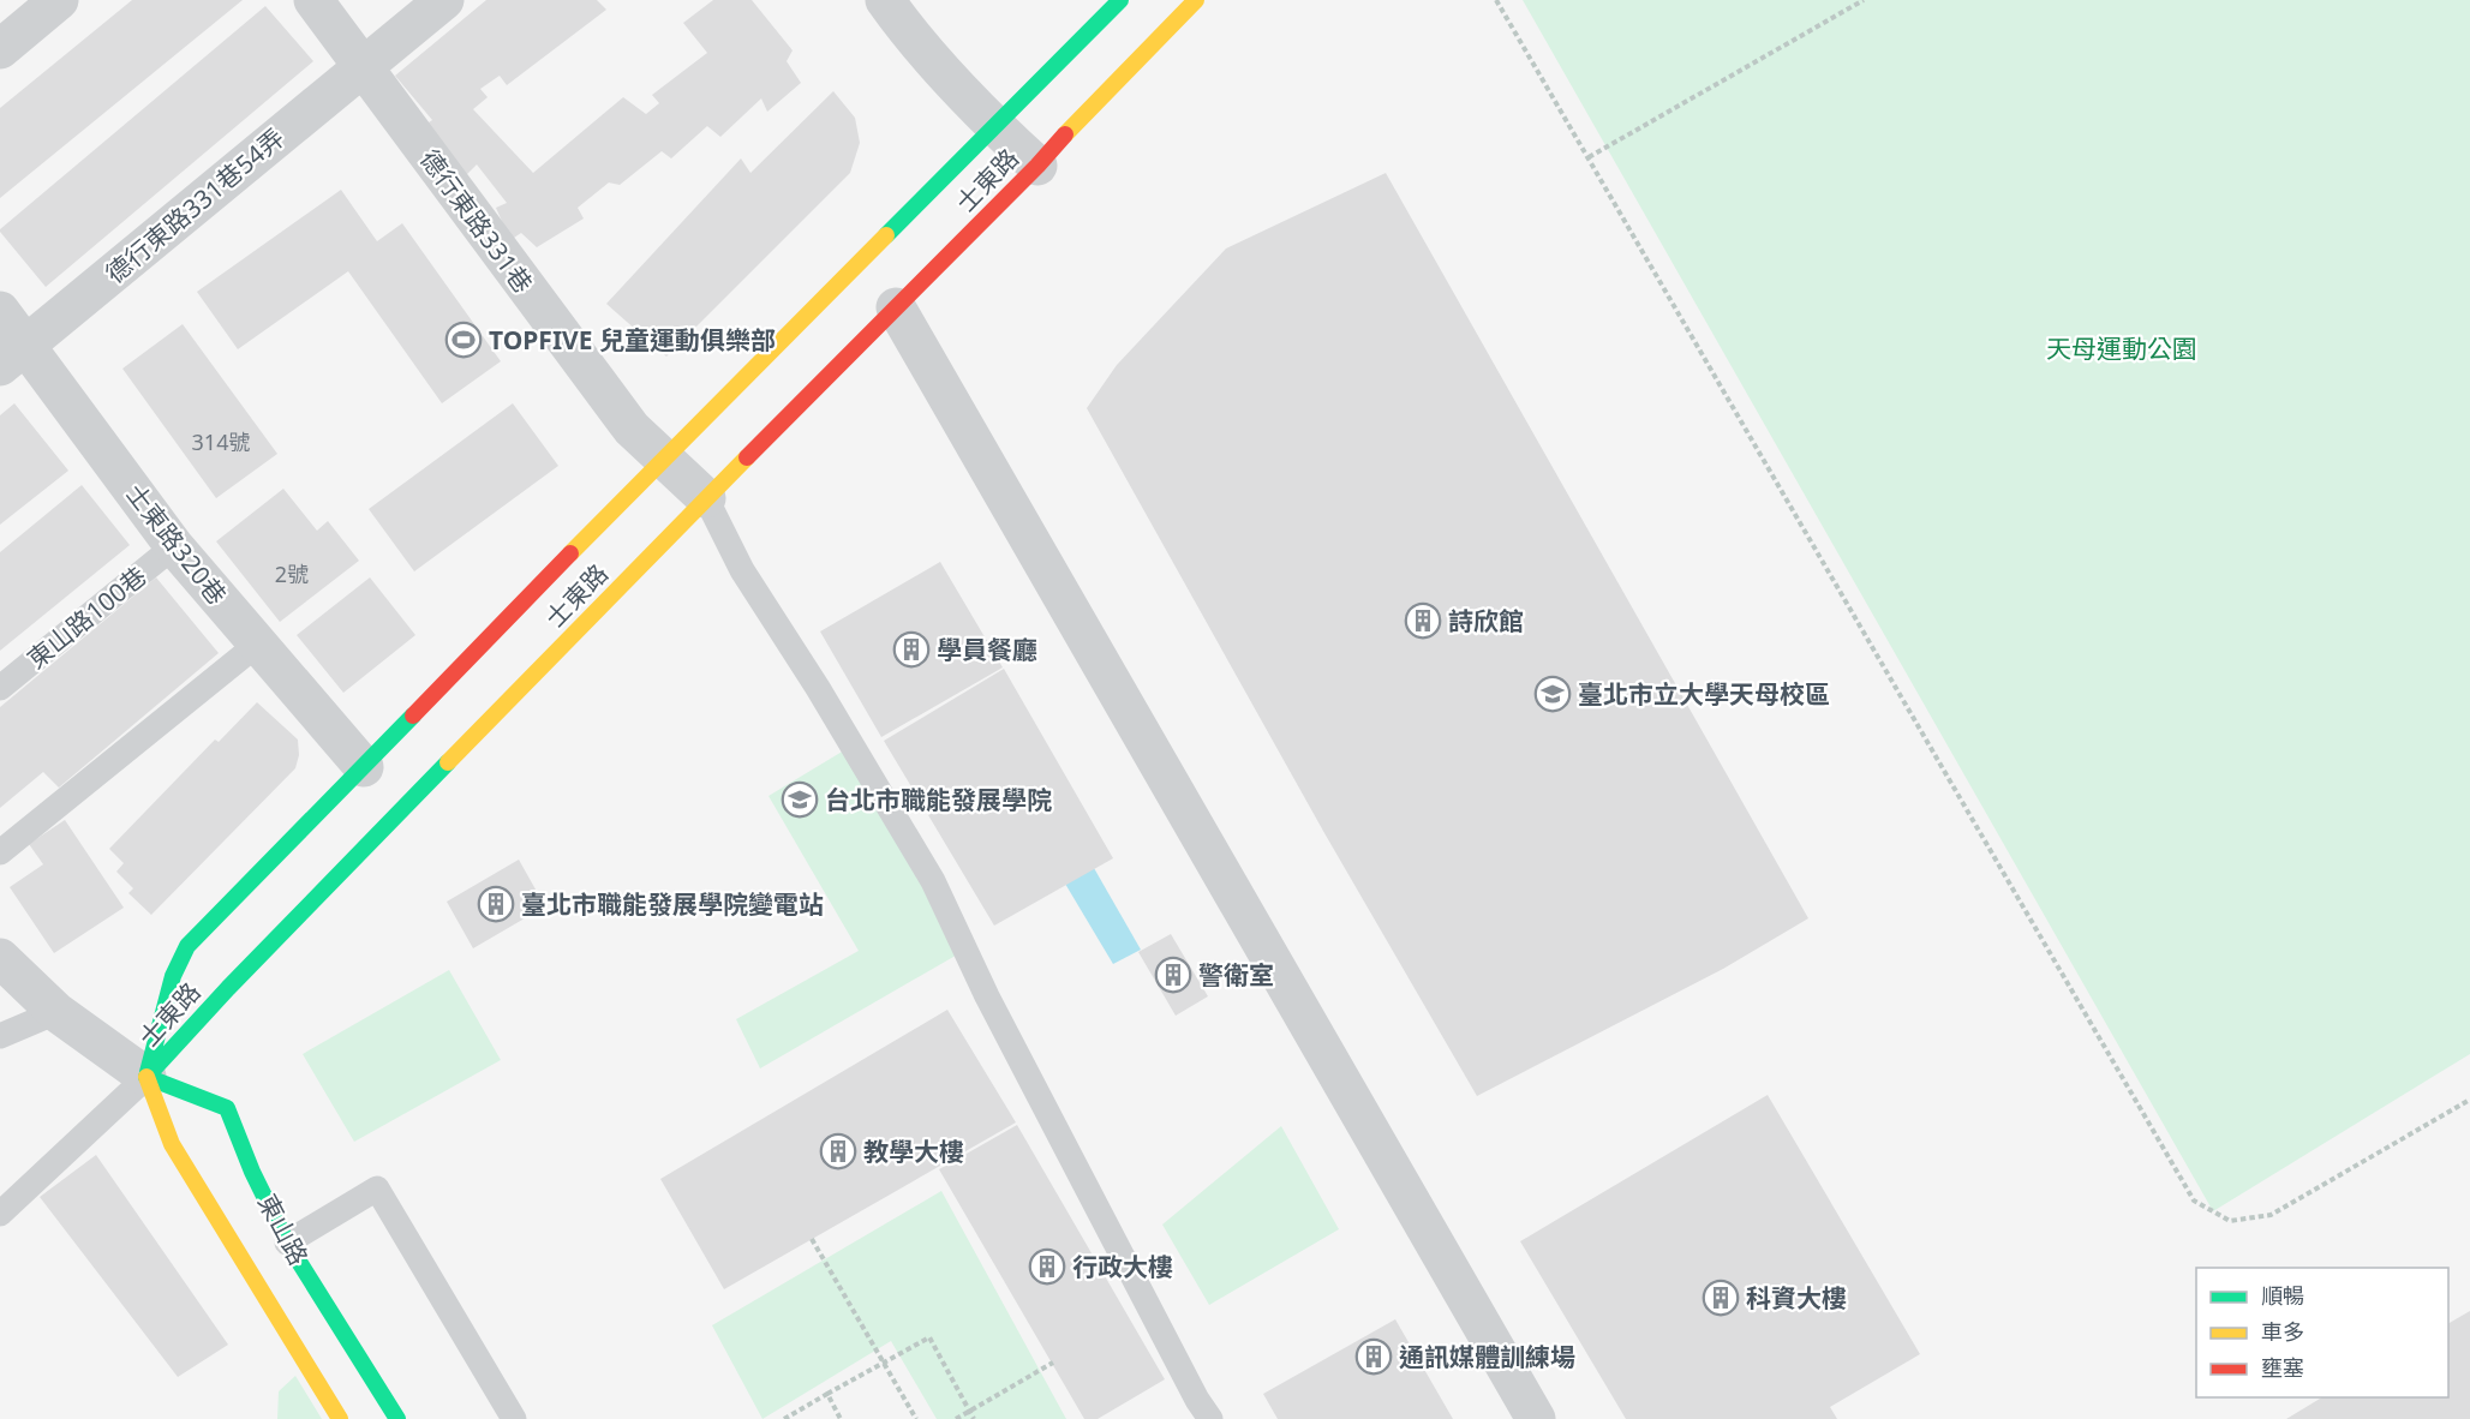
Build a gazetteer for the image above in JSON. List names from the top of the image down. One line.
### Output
{"streets":{"street":["士東路","德行東路331巷54弄","德行東路331巷","士東路320巷","東山路"],"lane":["東山路100巷"]},"crossings":[["士東路","德行東路331巷"],["士東路","士東路320巷"],["士東路","東山路"],["德行東路331巷54弄","德行東路331巷"],["德行東路331巷54弄","士東路320巷"],["士東路320巷","東山路100巷"]],"parks":["天母運動公園"],"places":{"sports":["TOPFIVE 兒童運動俱樂部"],"building":["詩欣館","學員餐廳","臺北市職能發展學院變電站","警衛室","教學大樓","行政大樓","科資大樓","通訊媒體訓練場"],"school or university":["臺北市立大學天母校區","台北市職能發展學院"]},"house_numbers":["314號","2號"],"legend":["順暢","車多","壅塞"]}
